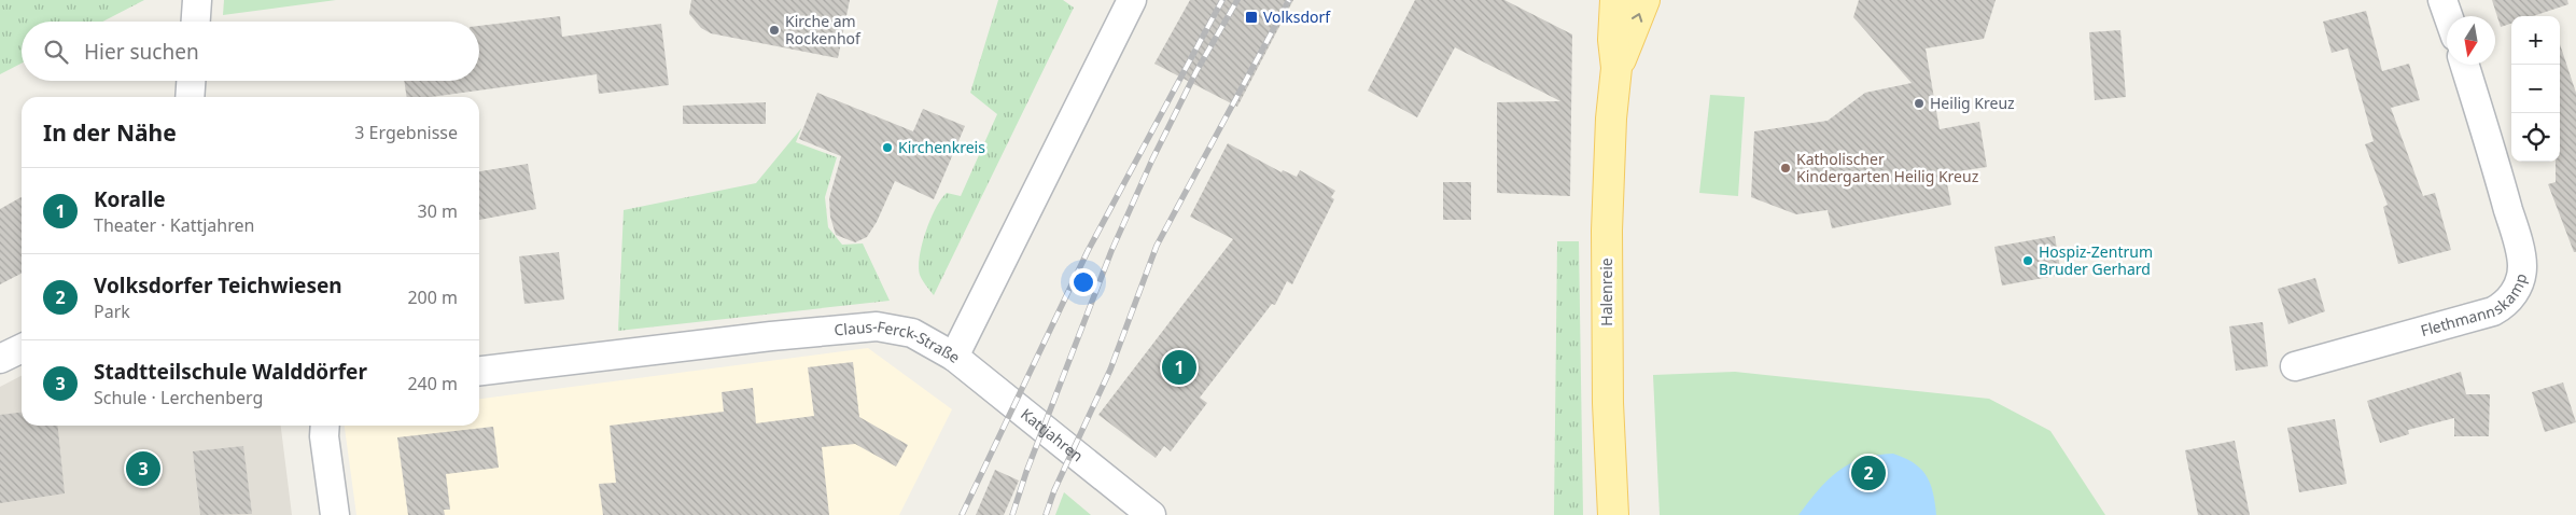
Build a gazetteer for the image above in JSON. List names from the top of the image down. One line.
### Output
{"streets":{"main road":["Halenreie"],"street":["Flethmannskamp","Claus-Ferck-Straße","Kattjahren"]},"crossings":[["Claus-Ferck-Straße","Kattjahren"]],"places":{"transit":["Volksdorf"],"other":["Kirche am Rockenhof","Heilig Kreuz","Kirchenkreis","Katholischer Kindergarten Heilig Kreuz","Hospiz-Zentrum Bruder Gerhard"]},"north":"bottom","page":{"map_buttons":["+","−"],"search":"Hier suchen","heading":["In der Nähe","3 Ergebnisse"],"list":[{"mark":"1","name":"Koralle","note":"Theater · Kattjahren","value":"30 m"},{"mark":"2","name":"Volksdorfer Teichwiesen","note":"Park","value":"200 m"},{"mark":"3","name":"Stadtteilschule Walddörfer","note":"Schule · Lerchenberg","value":"240 m"}],"pins":["1","3","2"]}}
